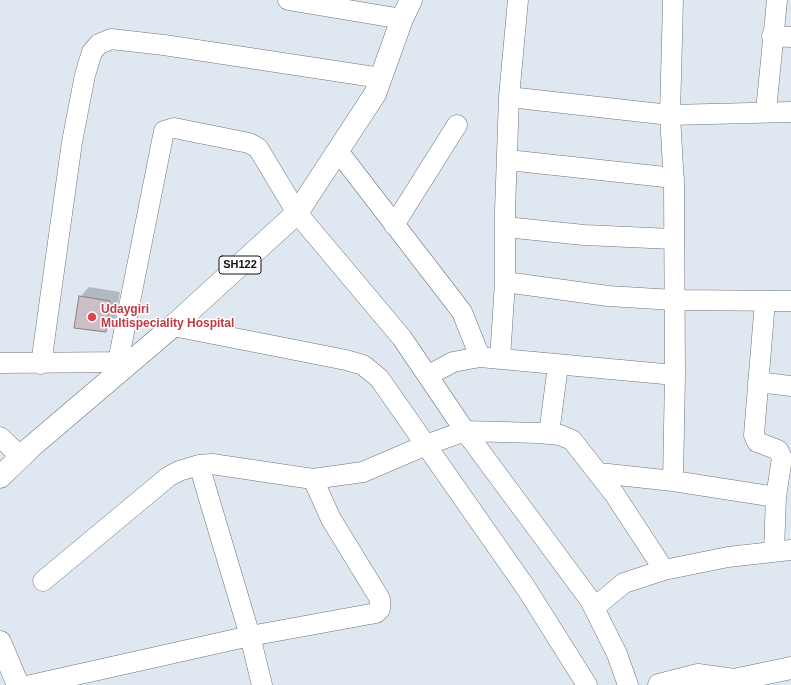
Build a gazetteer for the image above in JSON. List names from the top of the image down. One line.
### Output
{"streets":{"main road":["SH122"]},"places":["Udaygiri Multispeciality Hospital"]}
